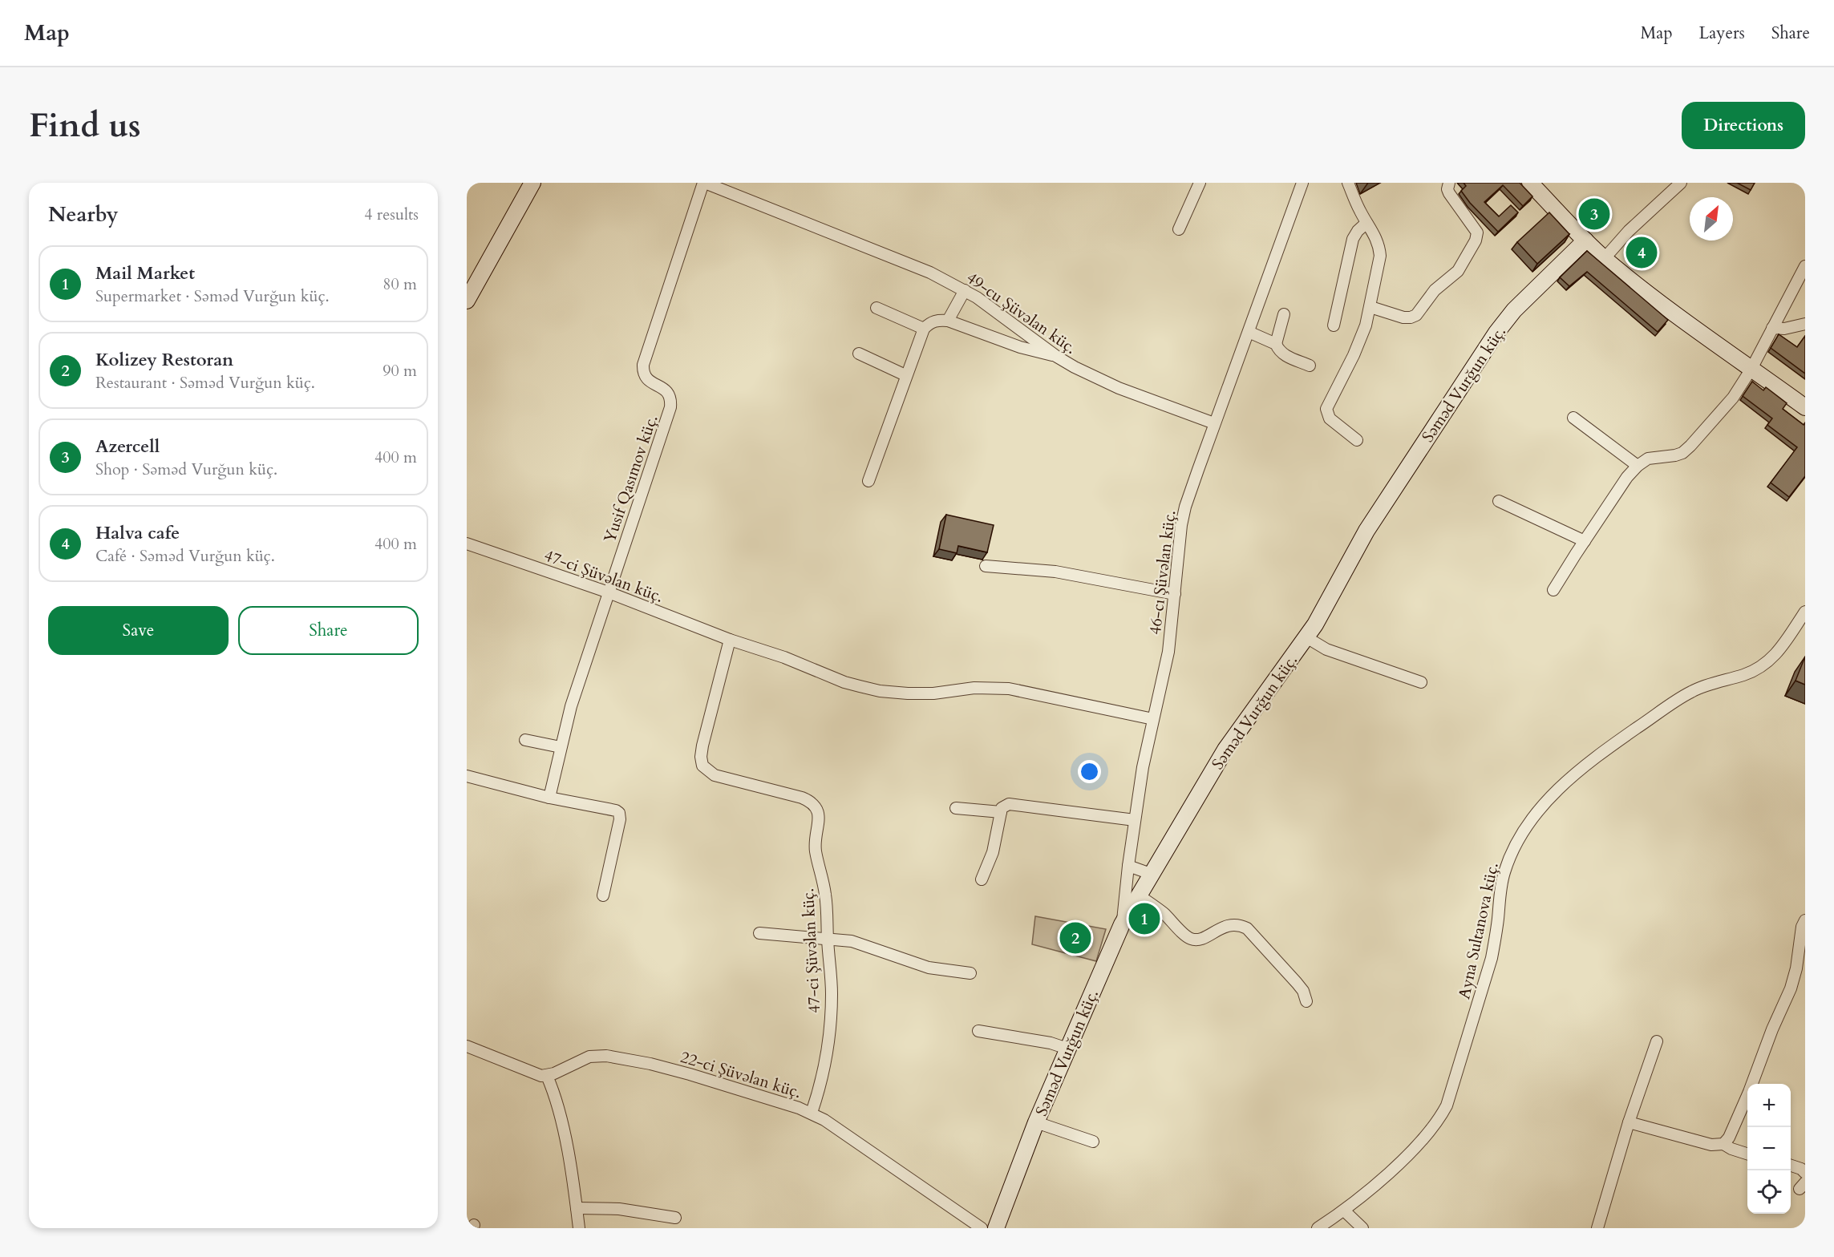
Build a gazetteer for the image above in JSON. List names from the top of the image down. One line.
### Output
{"streets":{"street":["49-cu Şüvəlan küç.","Səməd Vurğun küç.","Yusif Qasımov küç.","46-cı Şüvəlan küç.","47-ci Şüvəlan küç.","Ayna Sultanova küç.","22-ci Şüvəlan küç."]},"crossings":[["49-cu Şüvəlan küç.","Yusif Qasımov küç."],["49-cu Şüvəlan küç.","46-cı Şüvəlan küç."],["Səməd Vurğun küç.","46-cı Şüvəlan küç."],["Yusif Qasımov küç.","47-ci Şüvəlan küç."],["46-cı Şüvəlan küç.","47-ci Şüvəlan küç."],["47-ci Şüvəlan küç.","22-ci Şüvəlan küç."]],"north":"top right","page":{"header":"Map","nav":["Map","Layers","Share"],"buttons":["Directions",["Save","Share"]],"title":"Find us","heading":["Nearby","4 results"],"pins":["3","4","1","2"],"list":[{"mark":"1","name":"Mail Market","note":"Supermarket · Səməd Vurğun küç.","value":"80 m"},{"mark":"2","name":"Kolizey Restoran","note":"Restaurant · Səməd Vurğun küç.","value":"90 m"},{"mark":"3","name":"Azercell","note":"Shop · Səməd Vurğun küç.","value":"400 m"},{"mark":"4","name":"Halva cafe","note":"Café · Səməd Vurğun küç.","value":"400 m"}],"map_buttons":["+","−"]}}
